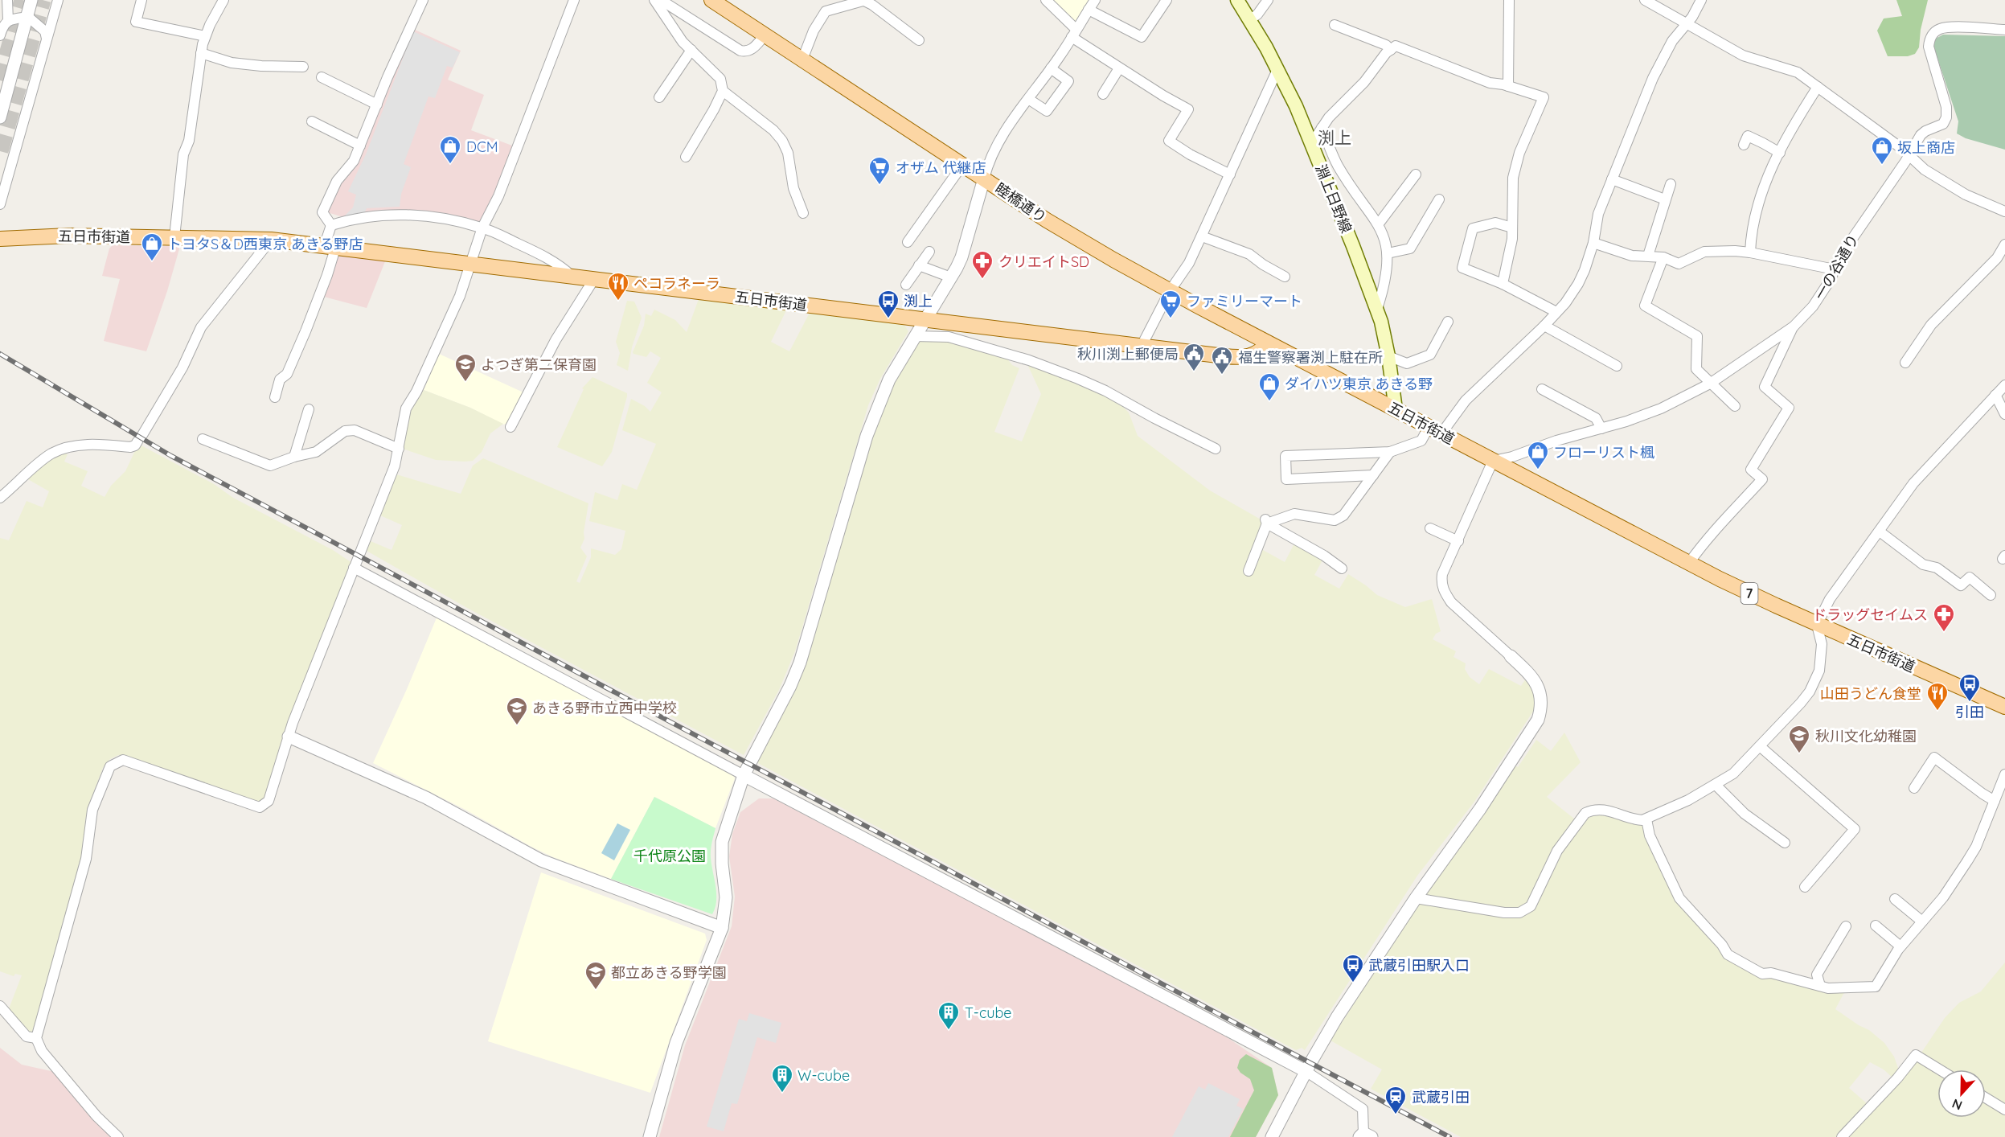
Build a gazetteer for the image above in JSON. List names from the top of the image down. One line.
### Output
{"streets":{"main road":["淵上日野線","睦橋通り","五日市街道","7"],"street":["一の谷通り"]},"crossings":[["淵上日野線","五日市街道"],["睦橋通り","五日市街道"],["五日市街道","一の谷通り"]],"districts":["渕上"],"parks":["千代原公園"],"places":{"shop":["DCM","坂上商店","トヨタS＆D西東京 あきる野店","ダイハツ東京 あきる野","フローリスト楓"],"supermarket":["オザム 代継店","ファミリーマート"],"pharmacy":["クリエイトSD","ドラッグセイムス"],"restaurant":["ペコラネーラ","山田うどん食堂"],"bus stop":["渕上","引田","武蔵引田駅入口"],"public building":["秋川渕上郵便局","福生警察署渕上駐在所"],"school or university":["よつぎ第二保育園","あきる野市立西中学校","秋川文化幼稚園","都立あきる野学園"],"building":["T-cube","W-cube"],"station":["武蔵引田"]},"north":"bottom"}
